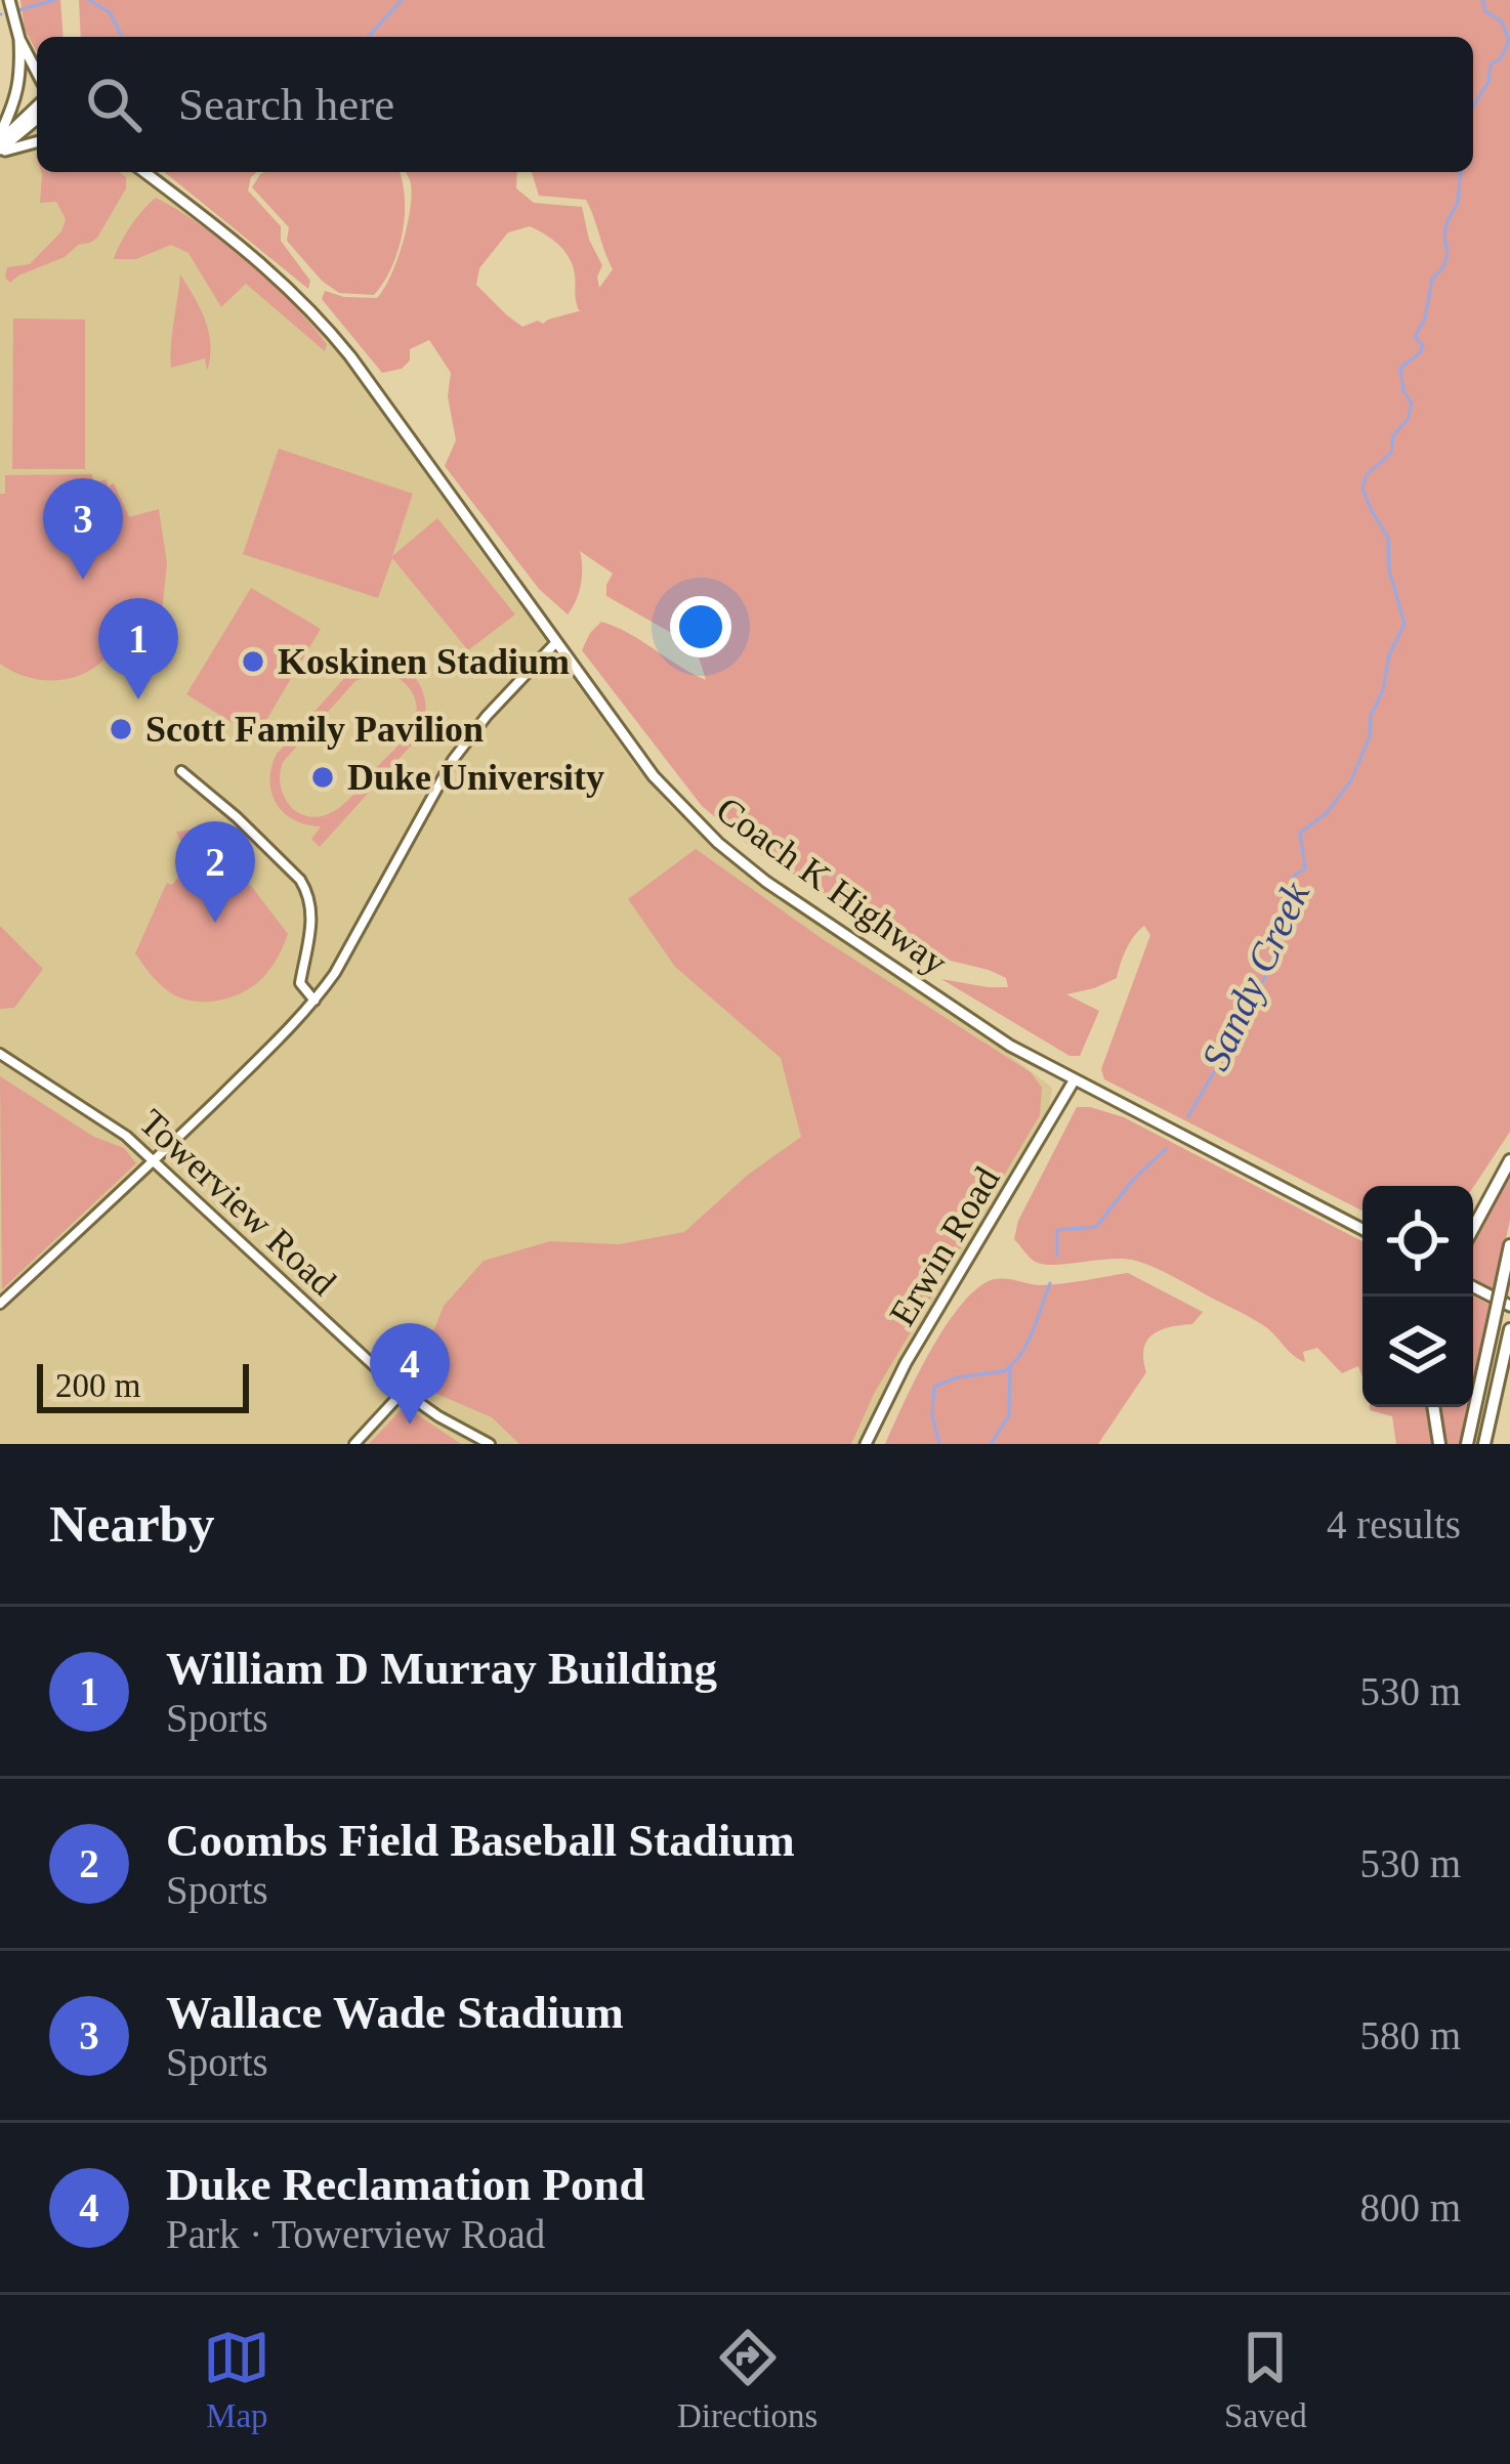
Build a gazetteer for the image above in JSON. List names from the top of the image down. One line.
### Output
{"streets":{"main road":["Coach K Highway","Erwin Road"],"street":["Towerview Road"]},"crossings":[["Coach K Highway","Erwin Road"]],"water":["Sandy Creek"],"places":["Koskinen Stadium","Scott Family Pavilion","Duke University"],"scale_bar":"200 m","page":{"search":"Search here","pins":["3","1","2","4"],"scale":"200 m","heading":["Nearby","4 results"],"list":[{"mark":"1","name":"William D Murray Building","note":"Sports","value":"530 m"},{"mark":"2","name":"Coombs Field Baseball Stadium","note":"Sports","value":"530 m"},{"mark":"3","name":"Wallace Wade Stadium","note":"Sports","value":"580 m"},{"mark":"4","name":"Duke Reclamation Pond","note":"Park · Towerview Road","value":"800 m"}],"nav":["Map","Directions","Saved"]}}
